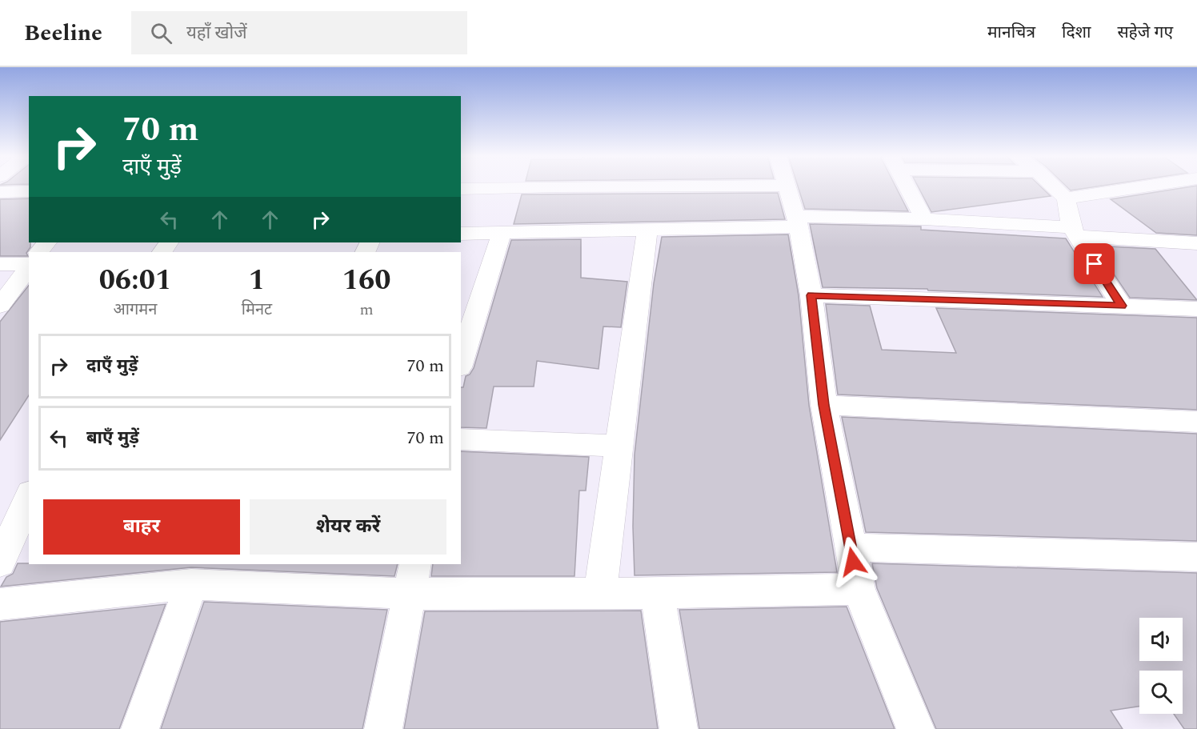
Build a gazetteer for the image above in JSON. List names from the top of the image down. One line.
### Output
{"page":{"header":"Beeline","search":"यहाँ खोजें","nav":["मानचित्र","दिशा","सहेजे गए"],"turn":["70 m","दाएँ मुड़ें"],"eta":["06:01","आगमन","1","मिनट","160","m"],"list":[{"name":"दाएँ मुड़ें","value":"70 m"},{"name":"बाएँ मुड़ें","value":"70 m"}],"buttons":["बाहर","शेयर करें"]}}
